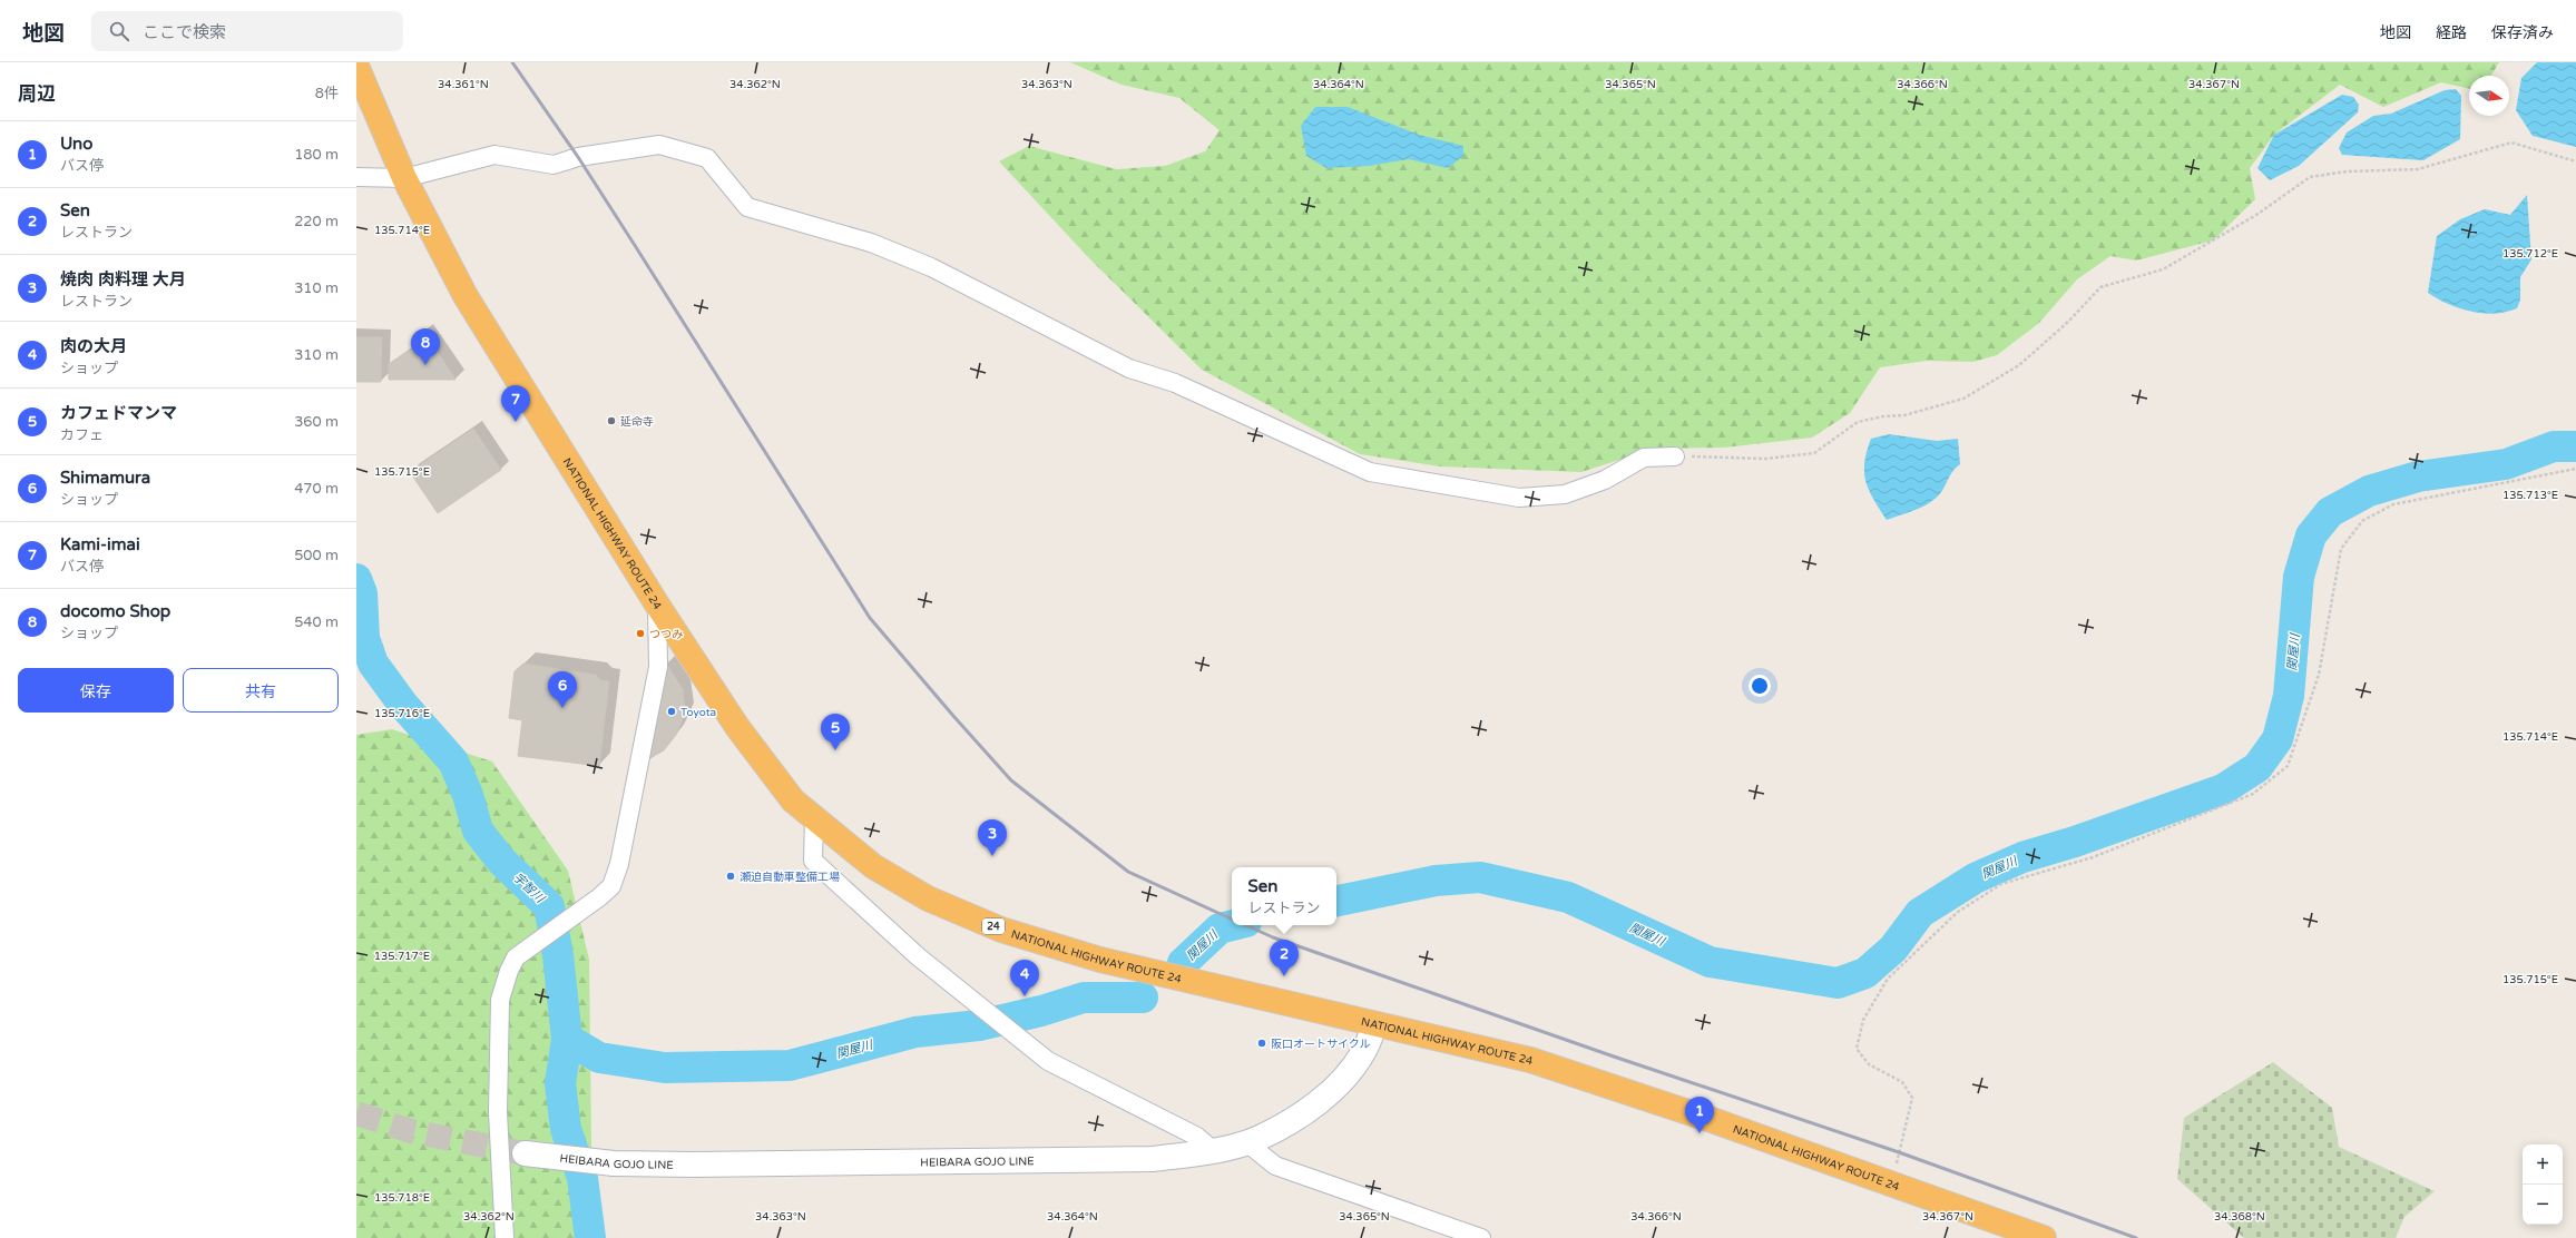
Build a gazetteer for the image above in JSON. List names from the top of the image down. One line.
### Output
{"streets":{"highway":["NATIONAL HIGHWAY ROUTE 24","24"],"main road":["HEIBARA GOJO LINE"]},"crossings":[["NATIONAL HIGHWAY ROUTE 24","HEIBARA GOJO LINE"]],"water":["関屋川","宇智川"],"places":["延命寺","つつみ","Toyota","瀬迫自動車整備工場","阪口オートサイクル"],"north":"right","page":{"header":"地図","search":"ここで検索","nav":["地図","経路","保存済み"],"heading":["周辺","8件"],"list":[{"mark":"1","name":"Uno","note":"バス停","value":"180 m"},{"mark":"2","name":"Sen","note":"レストラン","value":"220 m"},{"mark":"3","name":"焼肉 肉料理 大月","note":"レストラン","value":"310 m"},{"mark":"4","name":"肉の大月","note":"ショップ","value":"310 m"},{"mark":"5","name":"カフェドマンマ","note":"カフェ","value":"360 m"},{"mark":"6","name":"Shimamura","note":"ショップ","value":"470 m"},{"mark":"7","name":"Kami-imai","note":"バス停","value":"500 m"},{"mark":"8","name":"docomo Shop","note":"ショップ","value":"540 m"}],"pins":["8","7","6","5","3","2","4","1"],"buttons":["保存","共有"],"popup":["Sen","レストラン"],"map_buttons":["+","−"]},"coordinates":["34.361°N","34.362°N","34.363°N","34.364°N","34.365°N","34.366°N","34.367°N","135.714°E","135.712°E","135.715°E","135.713°E","135.716°E","135.717°E","135.718°E","34.368°N"]}
